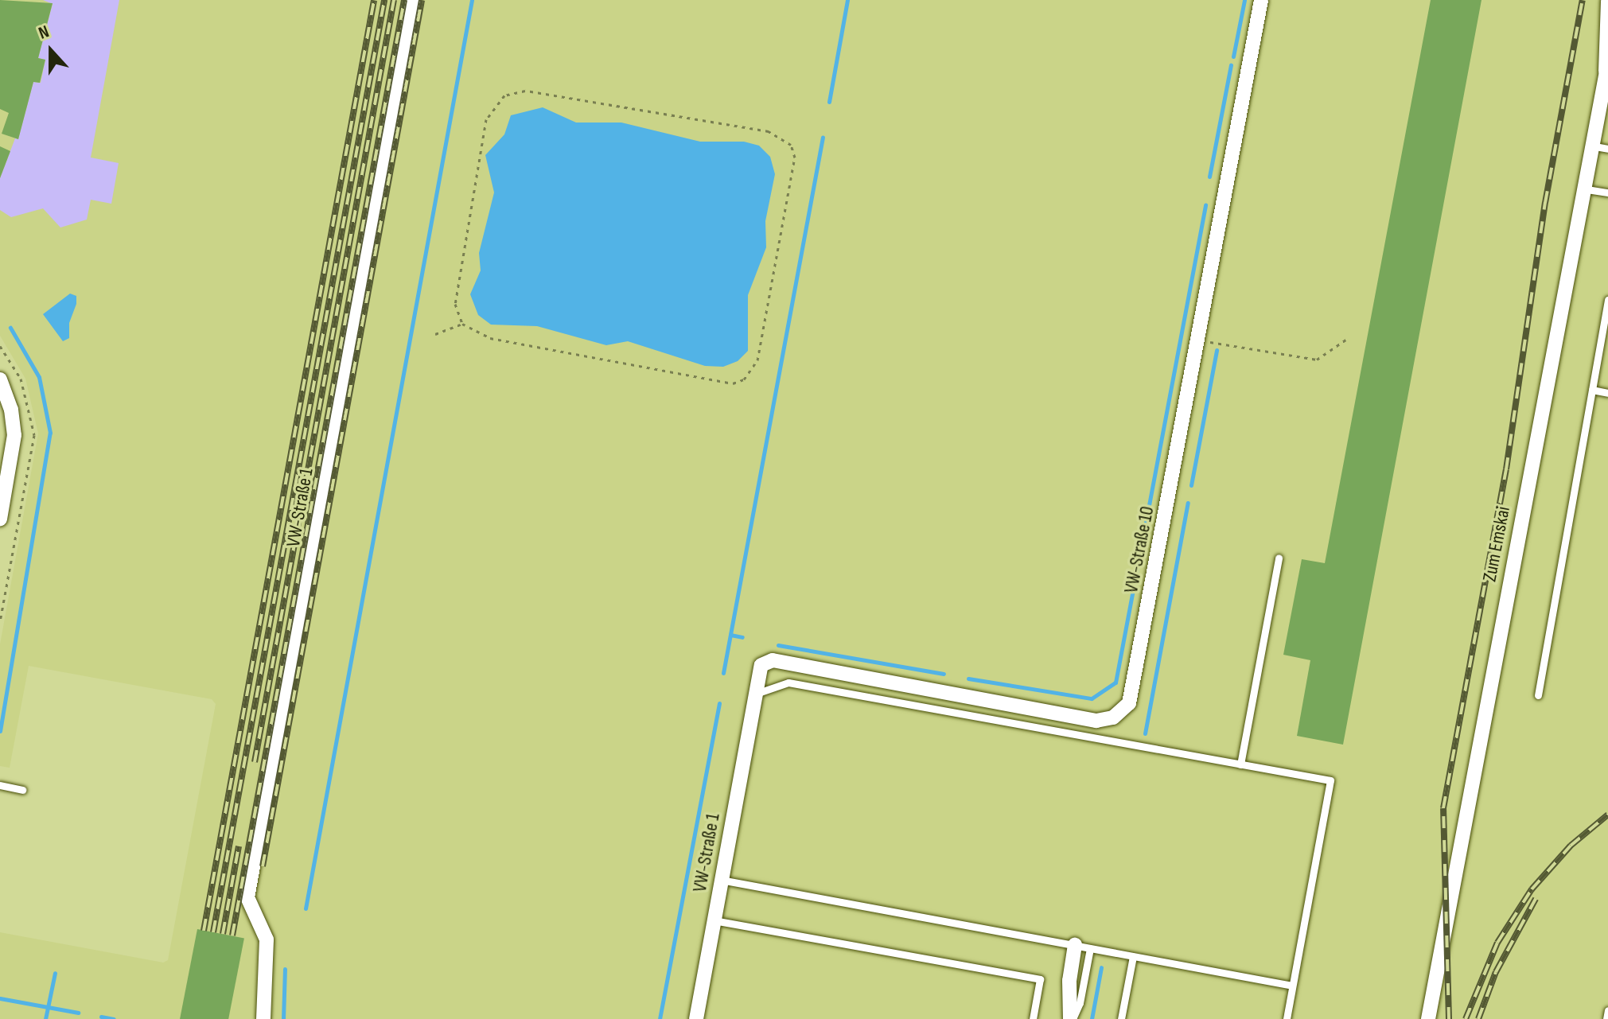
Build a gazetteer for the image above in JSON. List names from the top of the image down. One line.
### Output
{"streets":{"street":["VW-Straße 1","Zum Emskai","VW-Straße 10"]},"crossings":[["VW-Straße 1","VW-Straße 10"]],"north":"top"}
